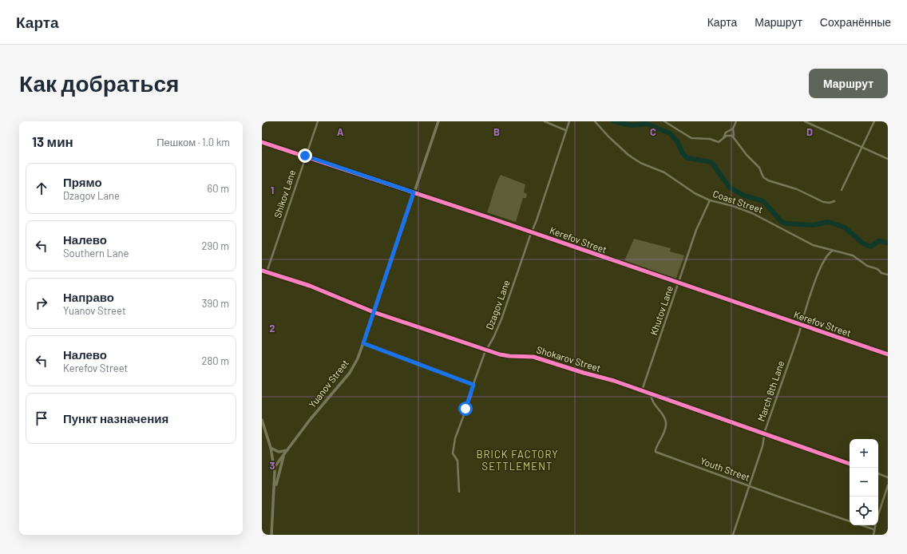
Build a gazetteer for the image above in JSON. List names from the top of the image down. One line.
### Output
{"streets":{"street":["Shikov Lane","Coast Street","Kerefov Street","Dzagov Lane","Khutov Lane","Shokarov Street","Yuanov Street","March 8th Lane","Youth Street"]},"crossings":[["Shikov Lane","Kerefov Street"],["Shikov Lane","Shokarov Street"],["Coast Street","Khutov Lane"],["Kerefov Street","Dzagov Lane"],["Kerefov Street","Khutov Lane"],["Kerefov Street","Yuanov Street"],["Kerefov Street","March 8th Lane"],["Dzagov Lane","Shokarov Street"],["Khutov Lane","Shokarov Street"],["Shokarov Street","Yuanov Street"],["Shokarov Street","March 8th Lane"],["Shokarov Street","Youth Street"],["March 8th Lane","Youth Street"]],"districts":["BRICK FACTORY SETTLEMENT"],"page":{"header":"Карта","nav":["Карта","Маршрут","Сохранённые"],"buttons":"Маршрут","title":"Как добраться","heading":["13 мин","Пешком · 1.0 km"],"list":[["Прямо","Dzagov Lane","60 m"],["Налево","Southern Lane","290 m"],["Направо","Yuanov Street","390 m"],["Налево","Kerefov Street","280 m"],"Пункт назначения"],"map_buttons":["+","−"]},"grid":{"columns":["A","B","C","D"],"rows":["1","2","3"]}}
